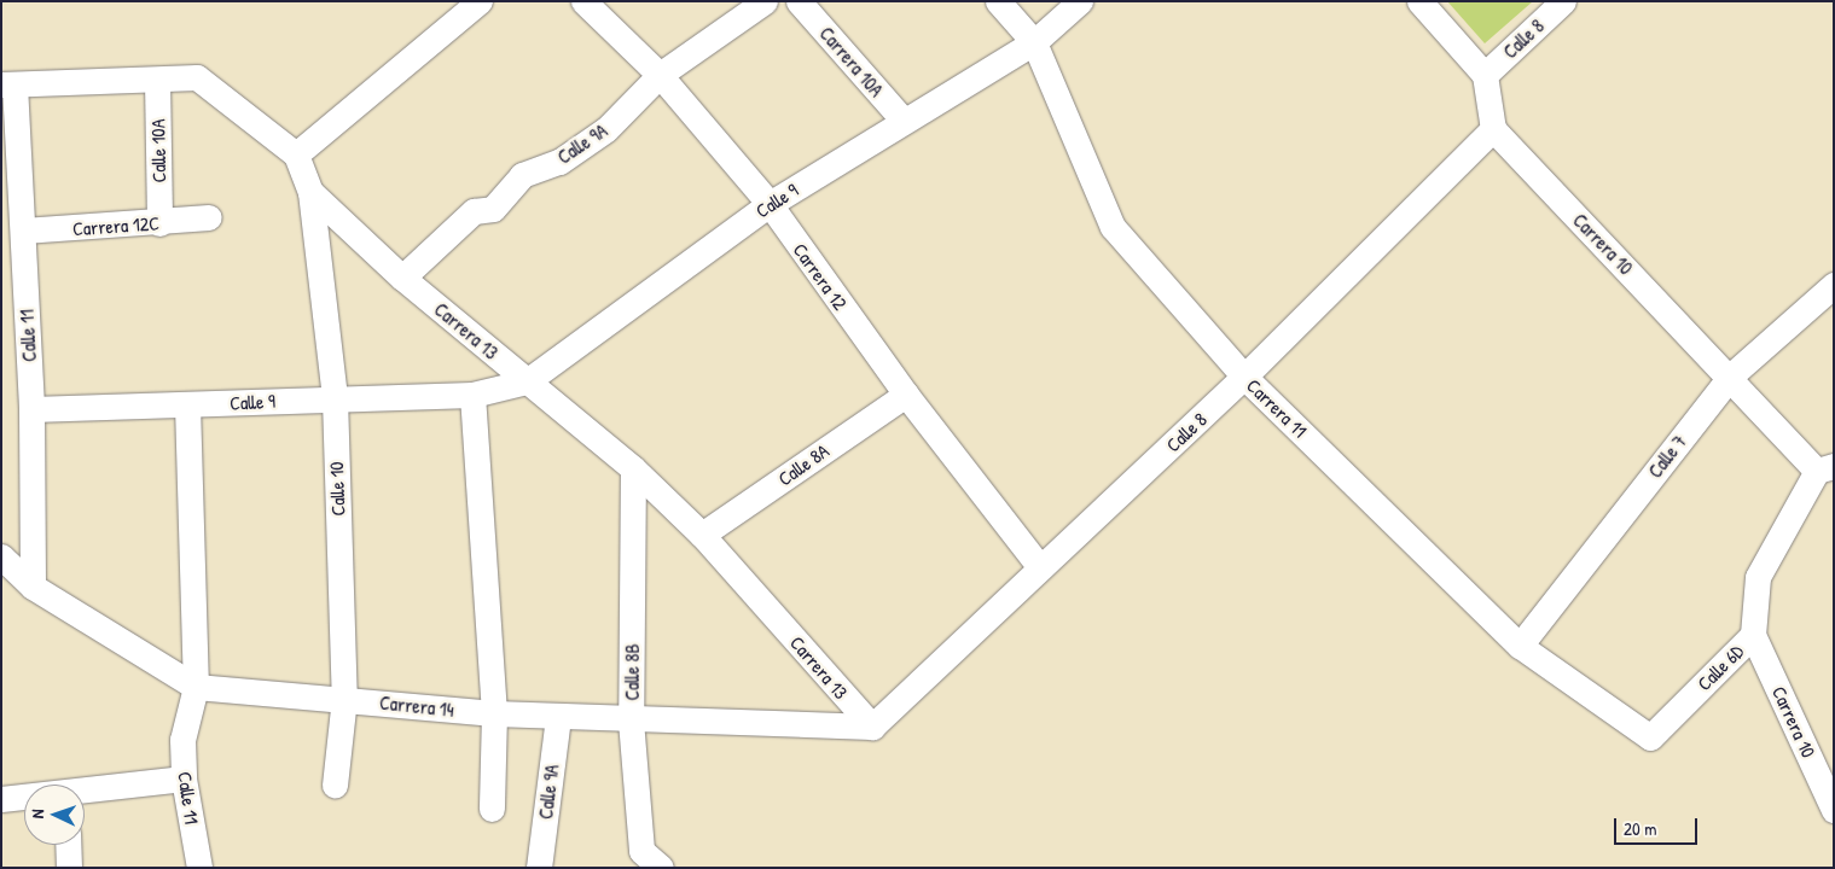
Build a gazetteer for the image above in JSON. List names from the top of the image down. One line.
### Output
{"streets":{"street":["Calle 8","Carrera 10A","Calle 9A","Calle 10A","Calle 9","Carrera 12C","Carrera 10","Carrera 12","Carrera 13","Calle 11","Carrera 11","Calle 7","Calle 8A","Calle 10","Calle 6D","Calle 8B","Carrera 14"]},"crossings":[["Calle 8","Carrera 10"],["Calle 8","Carrera 12"],["Calle 8","Carrera 13"],["Calle 8","Carrera 11"],["Calle 8","Carrera 14"],["Carrera 10A","Calle 9"],["Calle 9A","Carrera 12"],["Calle 9A","Carrera 13"],["Calle 9A","Carrera 14"],["Calle 10A","Carrera 12C"],["Calle 9","Carrera 12"],["Calle 9","Carrera 13"],["Calle 9","Calle 11"],["Calle 9","Carrera 11"],["Calle 9","Calle 10"],["Carrera 12C","Calle 11"],["Carrera 10","Calle 7"],["Carrera 10","Calle 6D"],["Carrera 12","Calle 8A"],["Carrera 13","Calle 8A"],["Carrera 13","Calle 10"],["Carrera 13","Calle 8B"],["Carrera 13","Carrera 14"],["Calle 11","Carrera 14"],["Carrera 11","Calle 7"],["Carrera 11","Calle 6D"],["Calle 10","Carrera 14"],["Calle 8B","Carrera 14"]],"scale_bar":"20 m","north":"left"}
